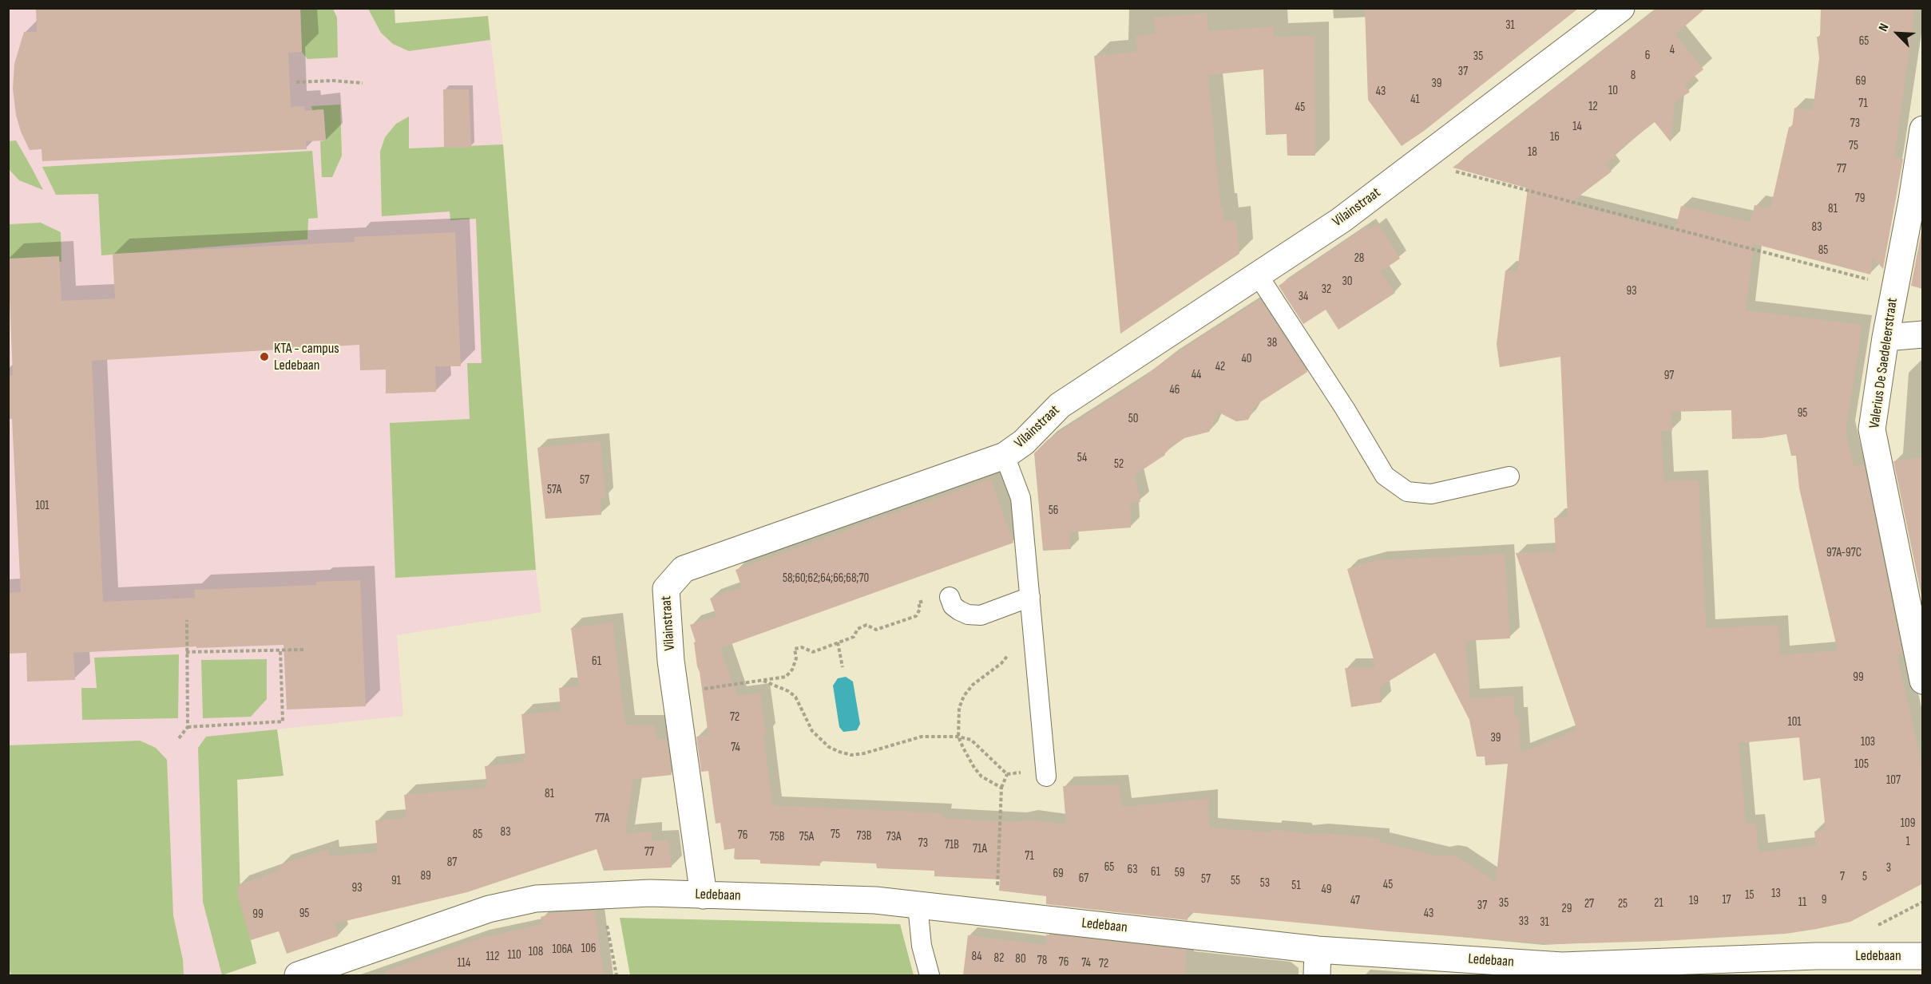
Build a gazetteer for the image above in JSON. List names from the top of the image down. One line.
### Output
{"streets":{"street":["Vilainstraat","Valerius De Saedeleerstraat","Ledebaan"]},"crossings":[["Vilainstraat","Ledebaan"]],"places":["KTA - campus Ledebaan"],"house_numbers":["31","65","4","6","35","37","8","69","39","10","43","41","71","12","45","73","14","16","75","18","77","79","81","83","85","28","30","32","93","34","38","40","42","44","97","46","95","50","54","52","57","57A","101","56","97A-97C","58;60;62;64;66;68;70","61","99","72","101","39","103","74","105","107","81","77A","109","83","85","75","76","73B","75B","75A","73A","1","73","71B","71A","77","71","87","65","3","63","61","59","69","89","7","5","67","57","91","55","53","45","51","93","49","13","15","17","9","47","19","11","35","21","27","25","37","29","95","43","99","33","31","106","106A","108","110","112","84","82","80","78","76","114","74","72"],"north":"top left"}
